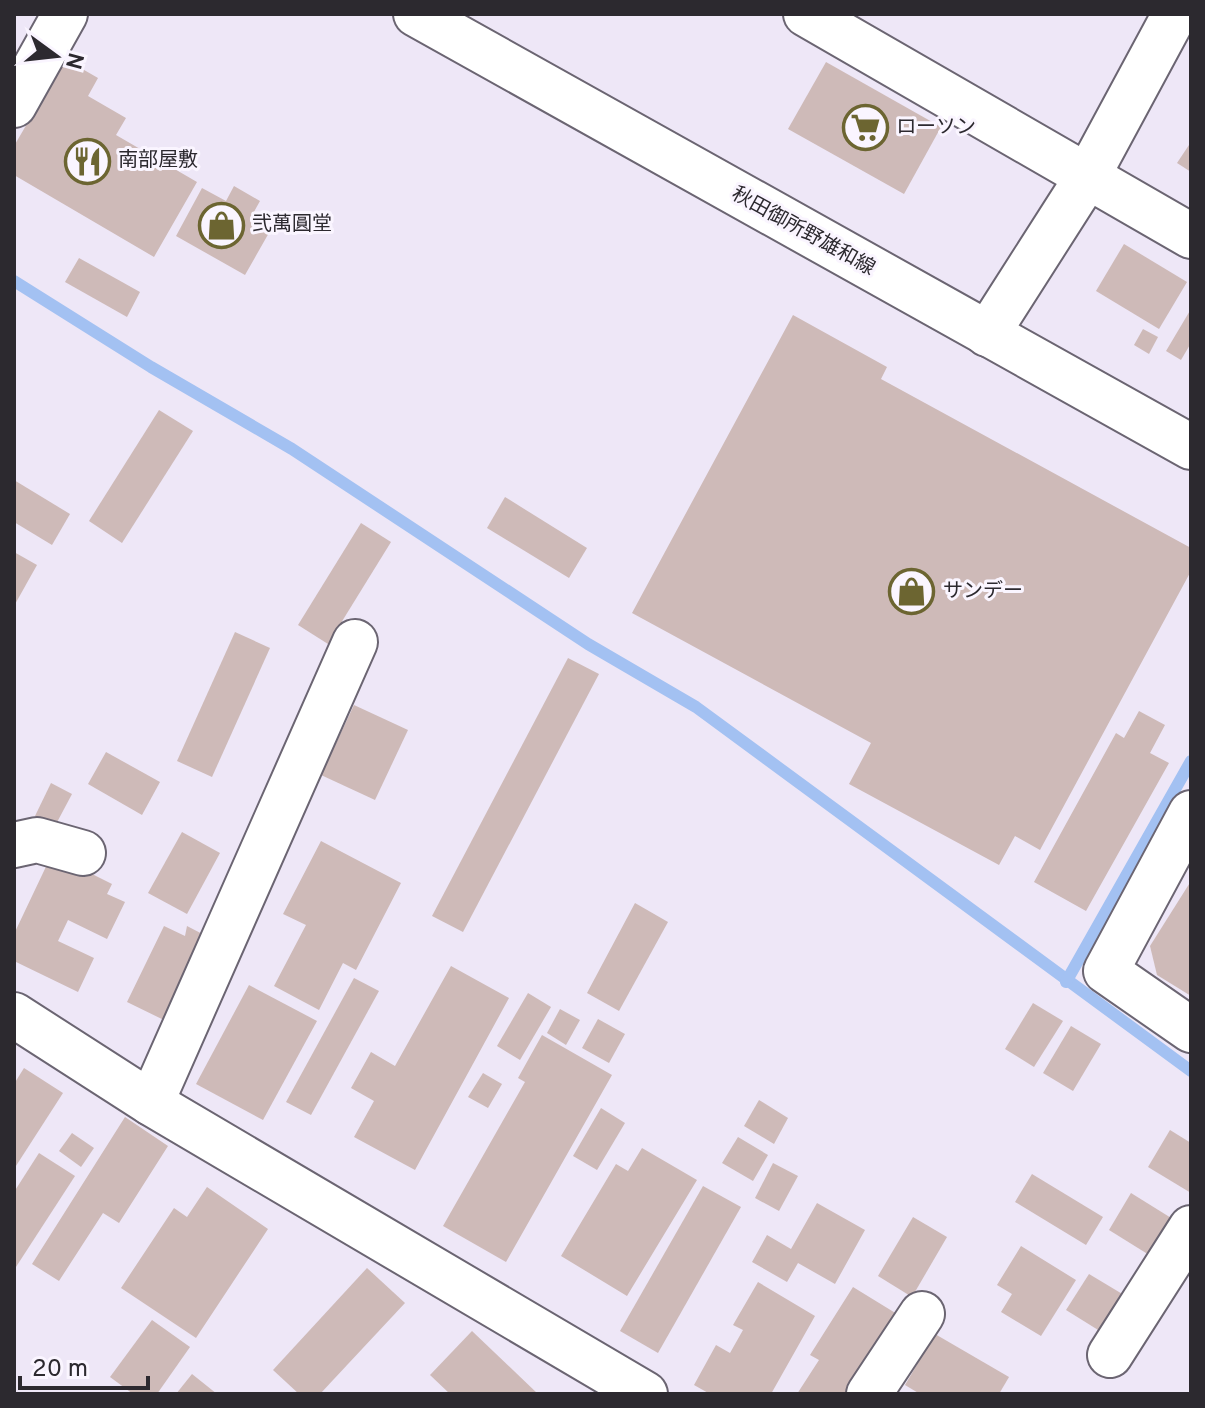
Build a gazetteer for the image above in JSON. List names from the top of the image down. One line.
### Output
{"streets":{"street":["秋田御所野雄和線"]},"places":{"supermarket":["ローソン"],"restaurant":["南部屋敷"],"shop":["弐萬圓堂","サンデー"]},"scale_bar":"20 m","north":"right"}
